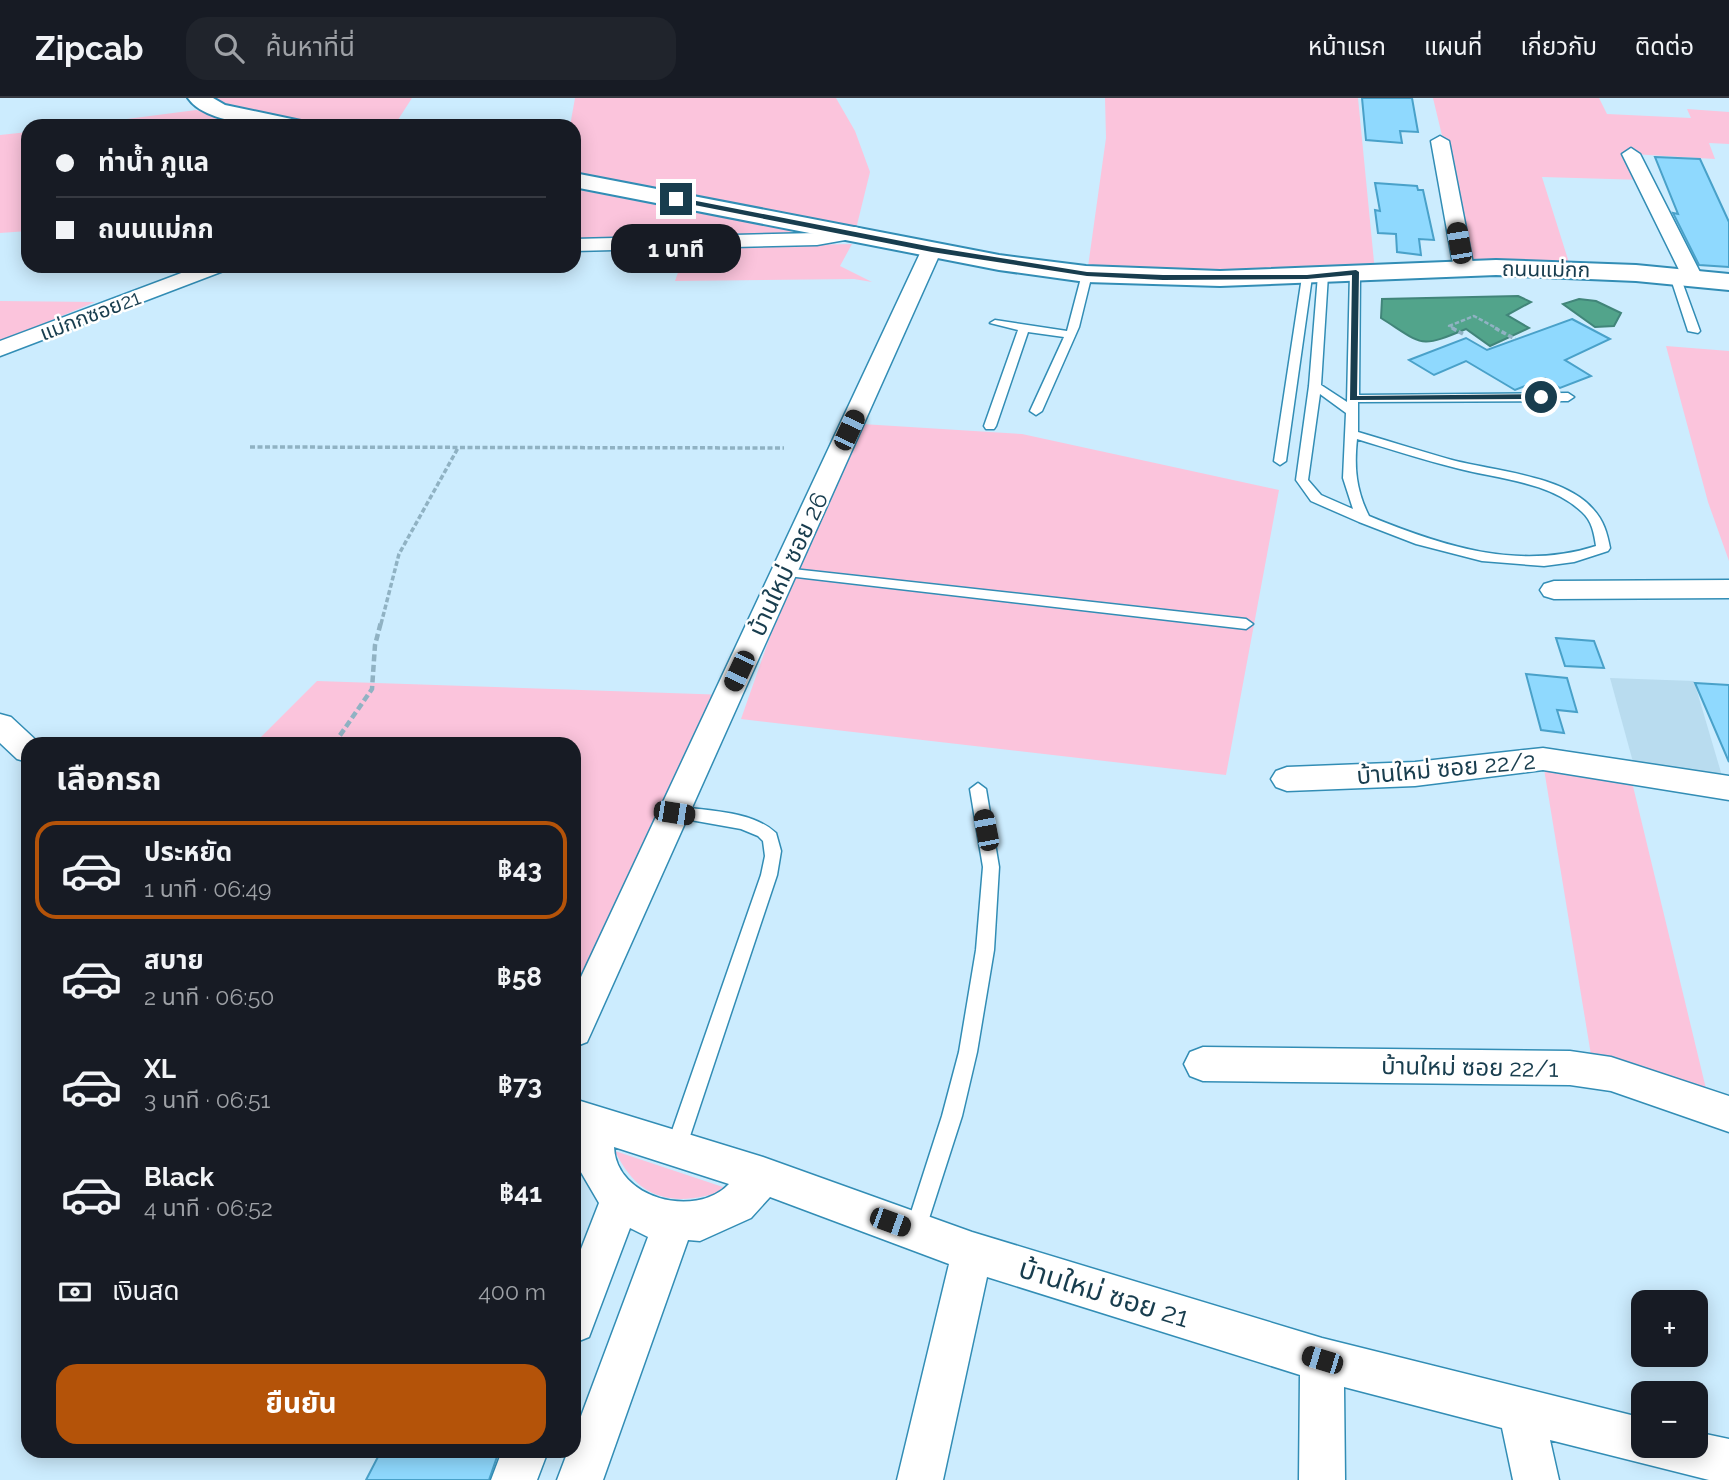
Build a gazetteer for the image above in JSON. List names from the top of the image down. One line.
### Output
{"streets":{"street":["ถนนแม่กก","แม่กกซอย21","บ้านใหม่ ซอย 26","บ้านใหม่ ซอย 22/2","บ้านใหม่ ซอย 22/1","บ้านใหม่ ซอย 21"]},"crossings":[["ถนนแม่กก","บ้านใหม่ ซอย 26"]],"page":{"header":"Zipcab","search":"ค้นหาที่นี่","nav":["หน้าแรก","แผนที่","เกี่ยวกับ","ติดต่อ"],"banner":["ท่าน้ำ ภูแล","ถนนแม่กก"],"bubble":"1 นาที","heading":"เลือกรถ","list":[{"name":"ประหยัด","note":"1 นาที · 06:49","value":"฿43"},{"name":"สบาย","note":"2 นาที · 06:50","value":"฿58"},{"name":"XL","note":"3 นาที · 06:51","value":"฿73"},{"name":"Black","note":"4 นาที · 06:52","value":"฿41"}],"pay":["เงินสด","400 m"],"map_buttons":["+","−"],"buttons":"ยืนยัน"}}
